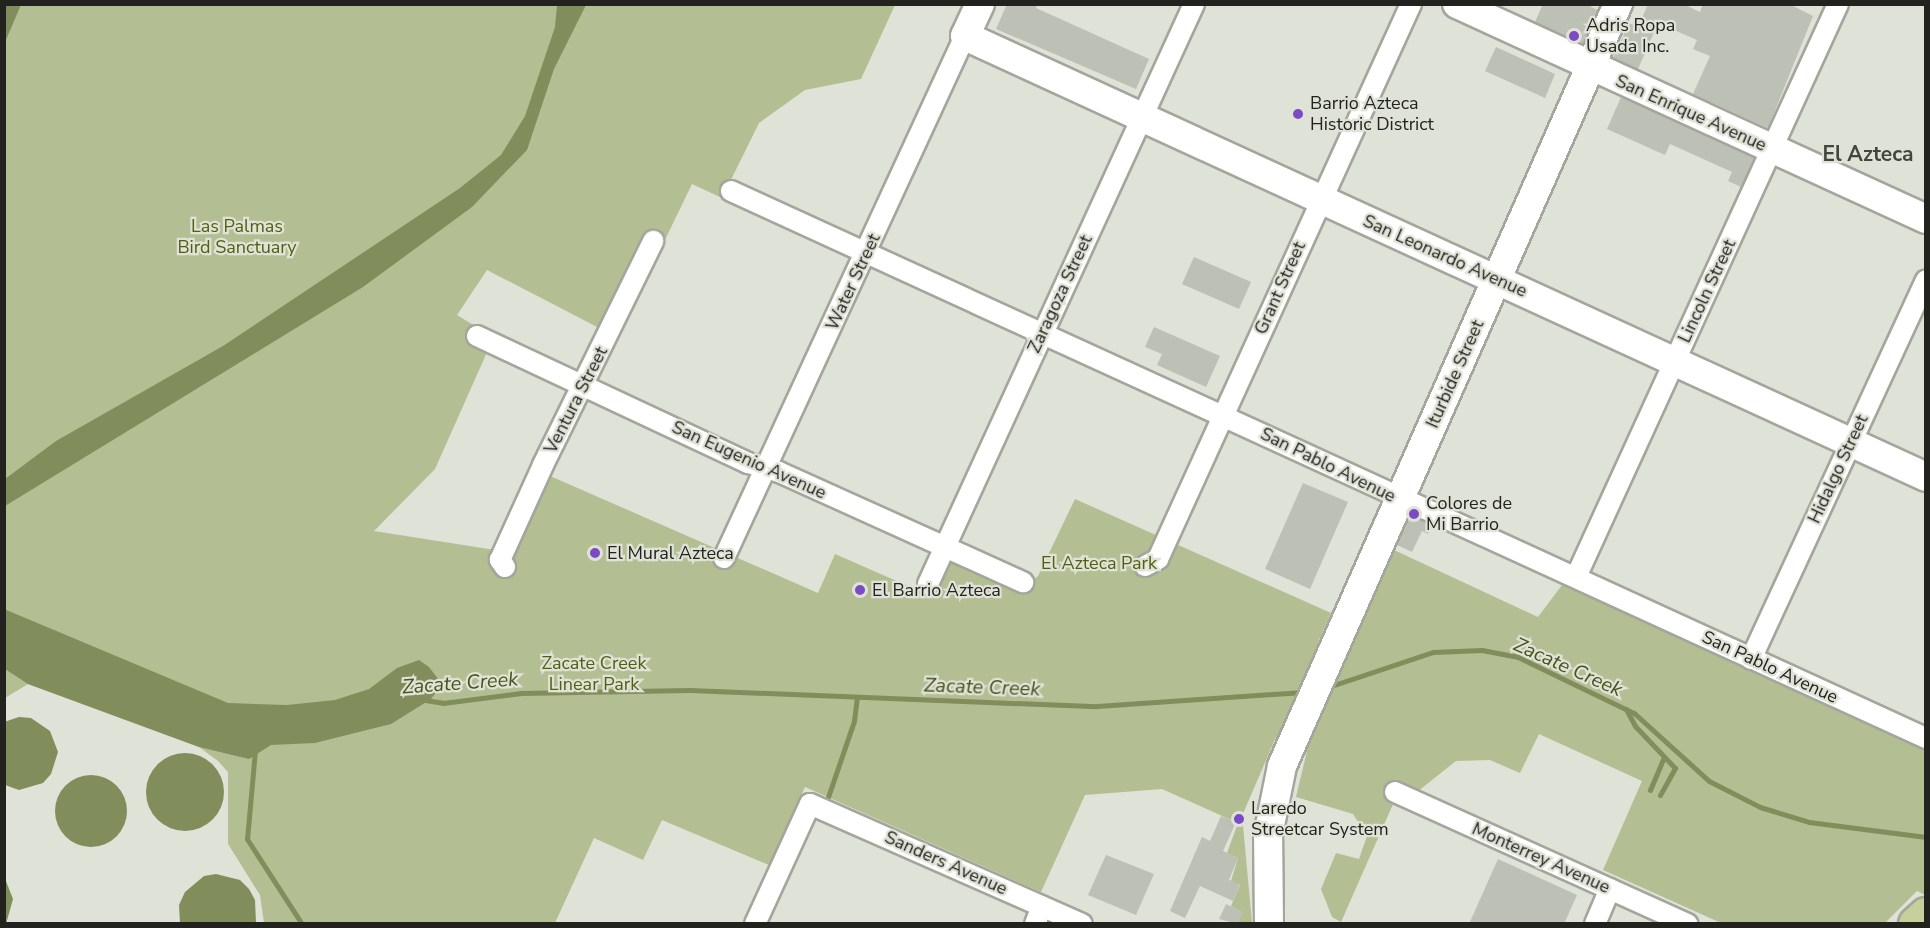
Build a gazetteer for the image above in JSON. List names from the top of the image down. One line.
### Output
{"streets":{"street":["San Enrique Avenue","San Leonardo Avenue","Water Street","Grant Street","Lincoln Street","Zaragoza Street","Iturbide Street","Ventura Street","San Eugenio Avenue","San Pablo Avenue","Hidalgo Street","Monterrey Avenue","Sanders Avenue"]},"crossings":[["San Enrique Avenue","Lincoln Street"],["San Enrique Avenue","Iturbide Street"],["San Leonardo Avenue","Water Street"],["San Leonardo Avenue","Grant Street"],["San Leonardo Avenue","Lincoln Street"],["San Leonardo Avenue","Zaragoza Street"],["San Leonardo Avenue","Iturbide Street"],["San Leonardo Avenue","Hidalgo Street"],["Water Street","San Eugenio Avenue"],["Water Street","San Pablo Avenue"],["Grant Street","San Pablo Avenue"],["Lincoln Street","San Pablo Avenue"],["Zaragoza Street","San Eugenio Avenue"],["Zaragoza Street","San Pablo Avenue"],["Iturbide Street","San Pablo Avenue"],["Ventura Street","San Eugenio Avenue"],["San Pablo Avenue","Hidalgo Street"]],"districts":["El Azteca"],"water":["Zacate Creek"],"parks":["Las Palmas Bird Sanctuary","El Azteca Park","Zacate Creek Linear Park"],"places":["Adris Ropa Usada Inc.","Barrio Azteca Historic District","Colores de Mi Barrio","El Mural Azteca","El Barrio Azteca","Laredo Streetcar System"]}
